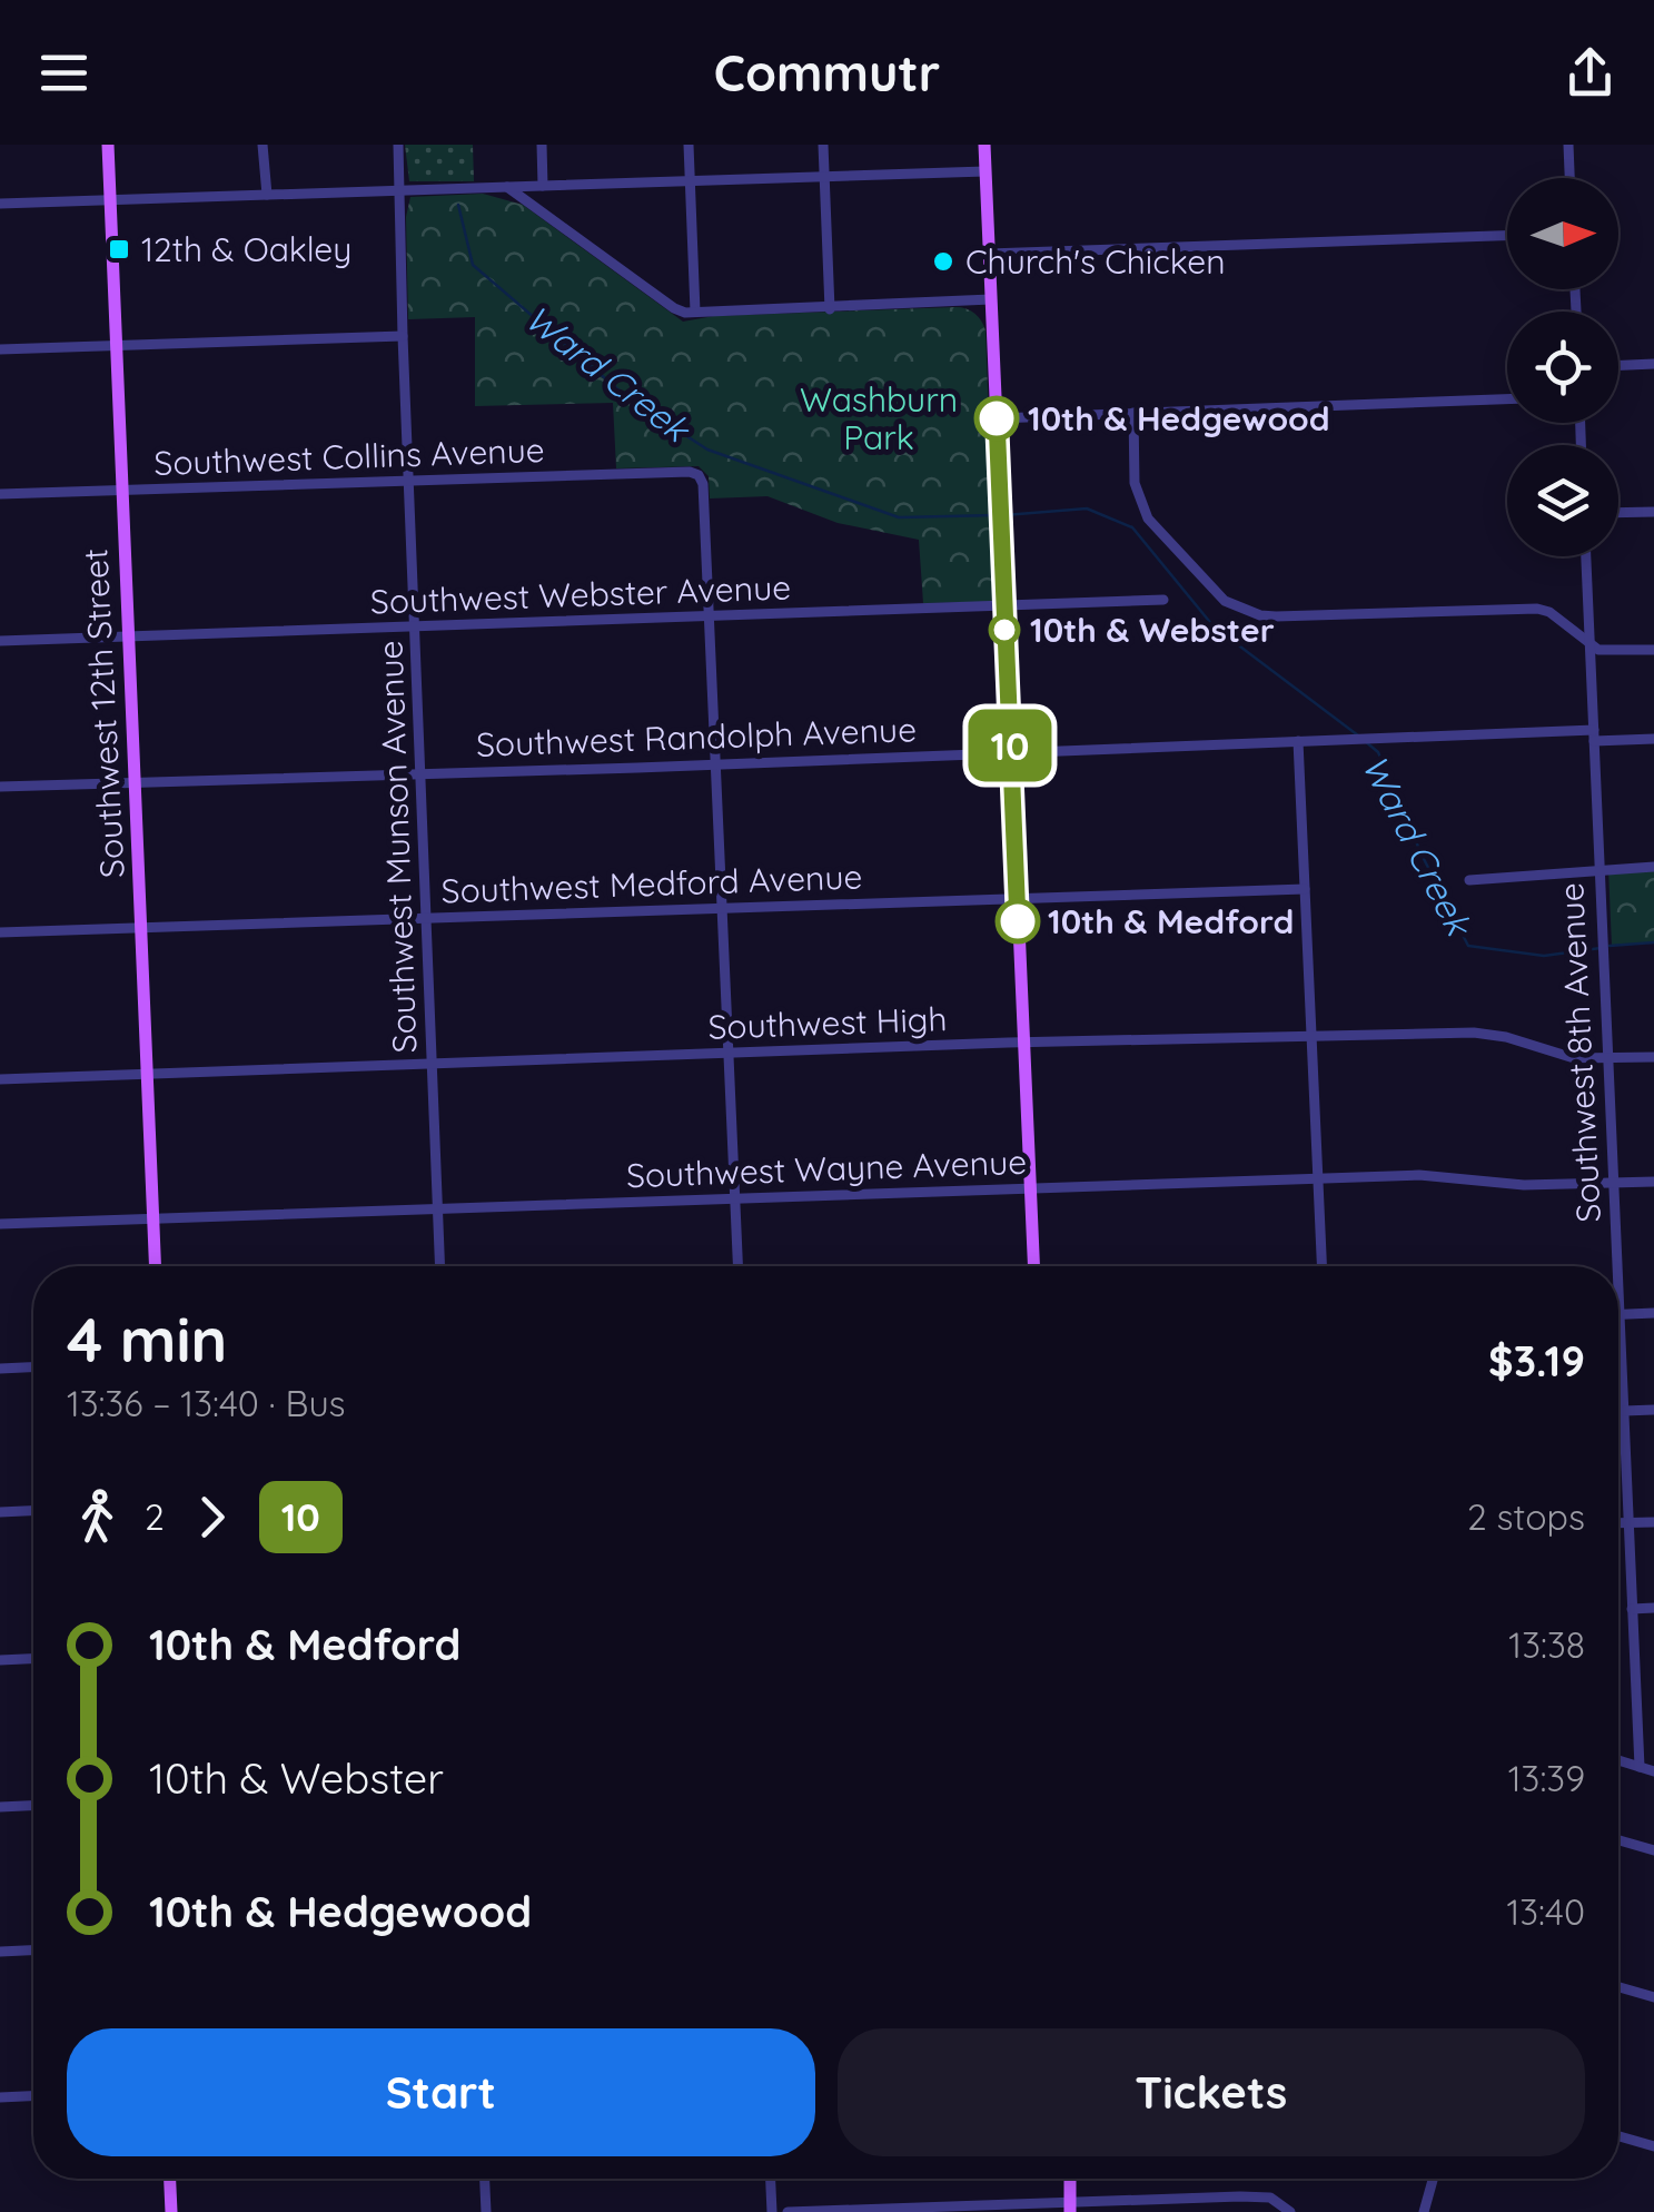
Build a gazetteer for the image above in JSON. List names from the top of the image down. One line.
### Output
{"streets":{"main road":["Southwest 12th Street"],"street":["Southwest Collins Avenue","Southwest Webster Avenue","Southwest Randolph Avenue","Southwest Munson Avenue","Southwest Medford Avenue","Southwest High","Southwest 8th Avenue","Southwest Wayne Avenue"]},"crossings":[["Southwest Collins Avenue","Southwest Webster Avenue"],["Southwest Collins Avenue","Southwest 12th Street"],["Southwest Collins Avenue","Southwest Munson Avenue"],["Southwest Webster Avenue","Southwest 12th Street"],["Southwest Webster Avenue","Southwest Munson Avenue"],["Southwest 12th Street","Southwest Randolph Avenue"],["Southwest 12th Street","Southwest Medford Avenue"],["Southwest 12th Street","Southwest High"],["Southwest 12th Street","Southwest Wayne Avenue"],["Southwest Randolph Avenue","Southwest Munson Avenue"],["Southwest Randolph Avenue","Southwest 8th Avenue"],["Southwest Munson Avenue","Southwest Medford Avenue"],["Southwest Munson Avenue","Southwest High"],["Southwest Munson Avenue","Southwest Wayne Avenue"],["Southwest High","Southwest 8th Avenue"],["Southwest 8th Avenue","Southwest Wayne Avenue"]],"water":["Ward Creek"],"parks":["Washburn Park"],"places":{"transit":["12th & Oakley"],"other":["Church's Chicken","10th & Hedgewood","10th & Webster","10th & Medford"]},"lines":["bus line 10"],"north":"right","page":{"header":"Commutr","on_map":"10","heading":["4 min","13:36 – 13:40 · Bus","$3.19"],"legs":["2","10","2 stops"],"list":[{"name":"10th & Medford","value":"13:38"},{"name":"10th & Webster","value":"13:39"},{"name":"10th & Hedgewood","value":"13:40"}],"buttons":["Start","Tickets"]}}
